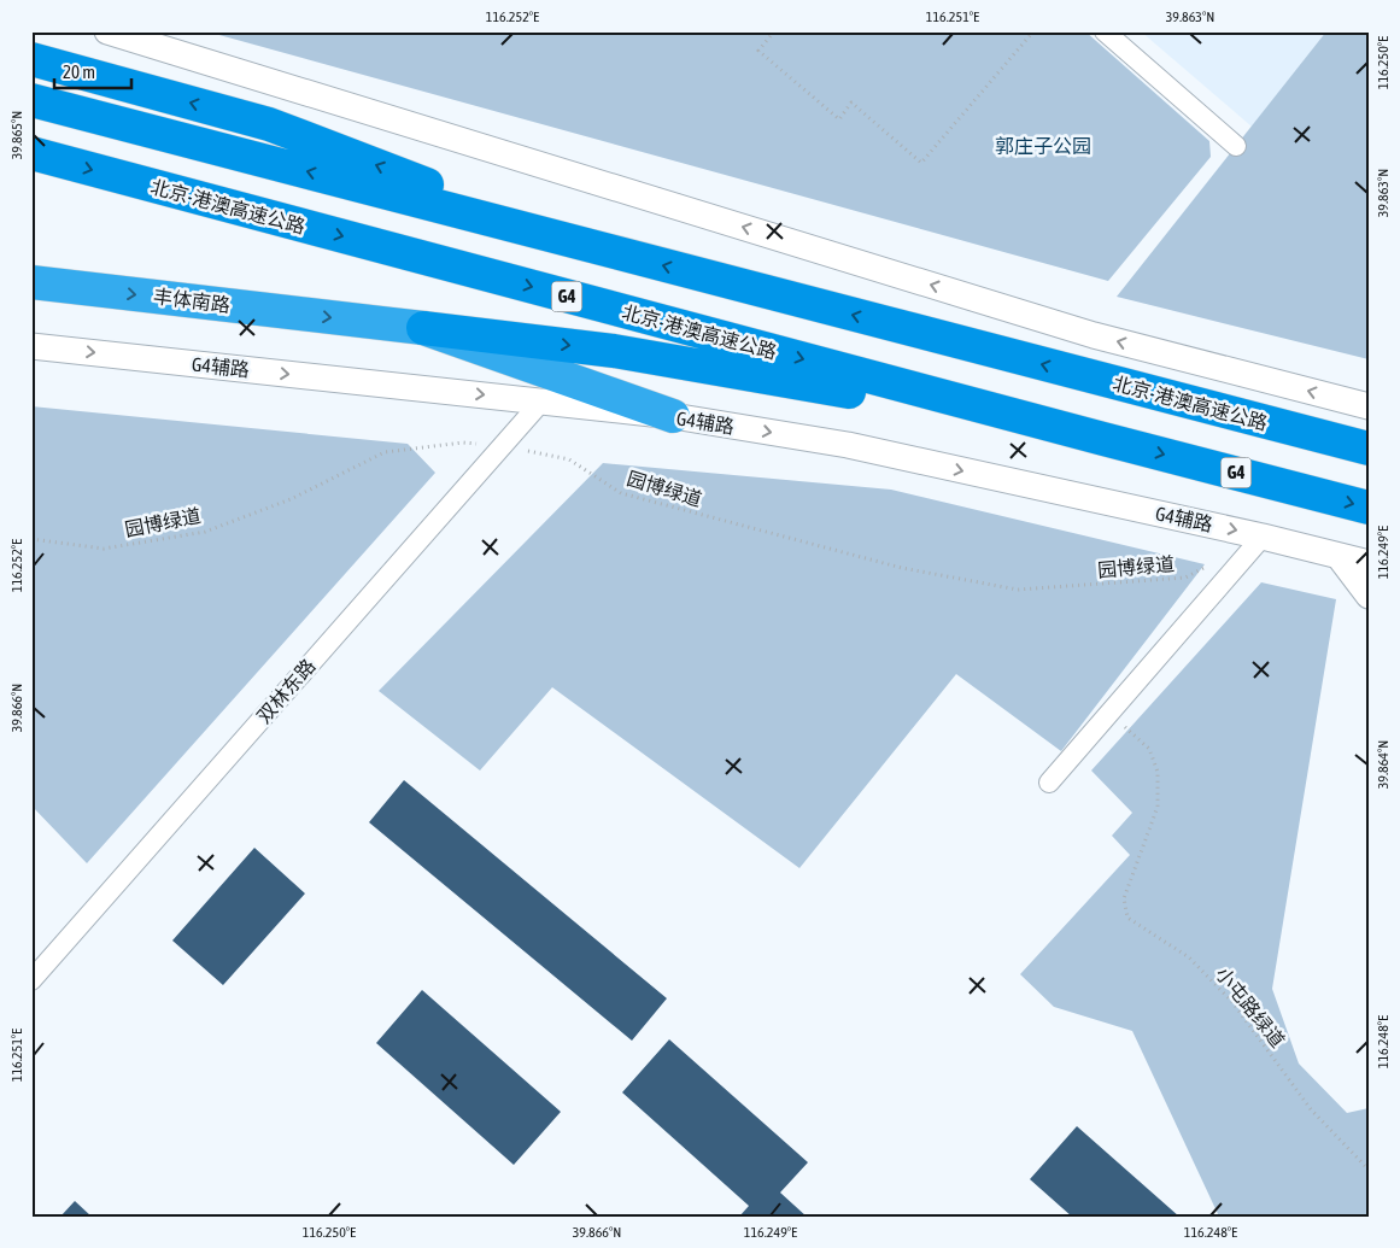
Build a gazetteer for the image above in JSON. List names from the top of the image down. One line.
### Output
{"streets":{"highway":["北京-港澳高速公路","G4","丰体南路"],"street":["G4辅路","双林东路"],"path":["园博绿道","小屯路绿道"]},"crossings":[["丰体南路","G4辅路"],["G4辅路","双林东路"],["园博绿道","双林东路"]],"parks":["郭庄子公园"],"scale_bar":"20 m","coordinates":["116.252°E","116.251°E","39.863°N","116.250°E","39.865°N","116.249°E","39.866°N","39.864°N","116.248°E"]}
